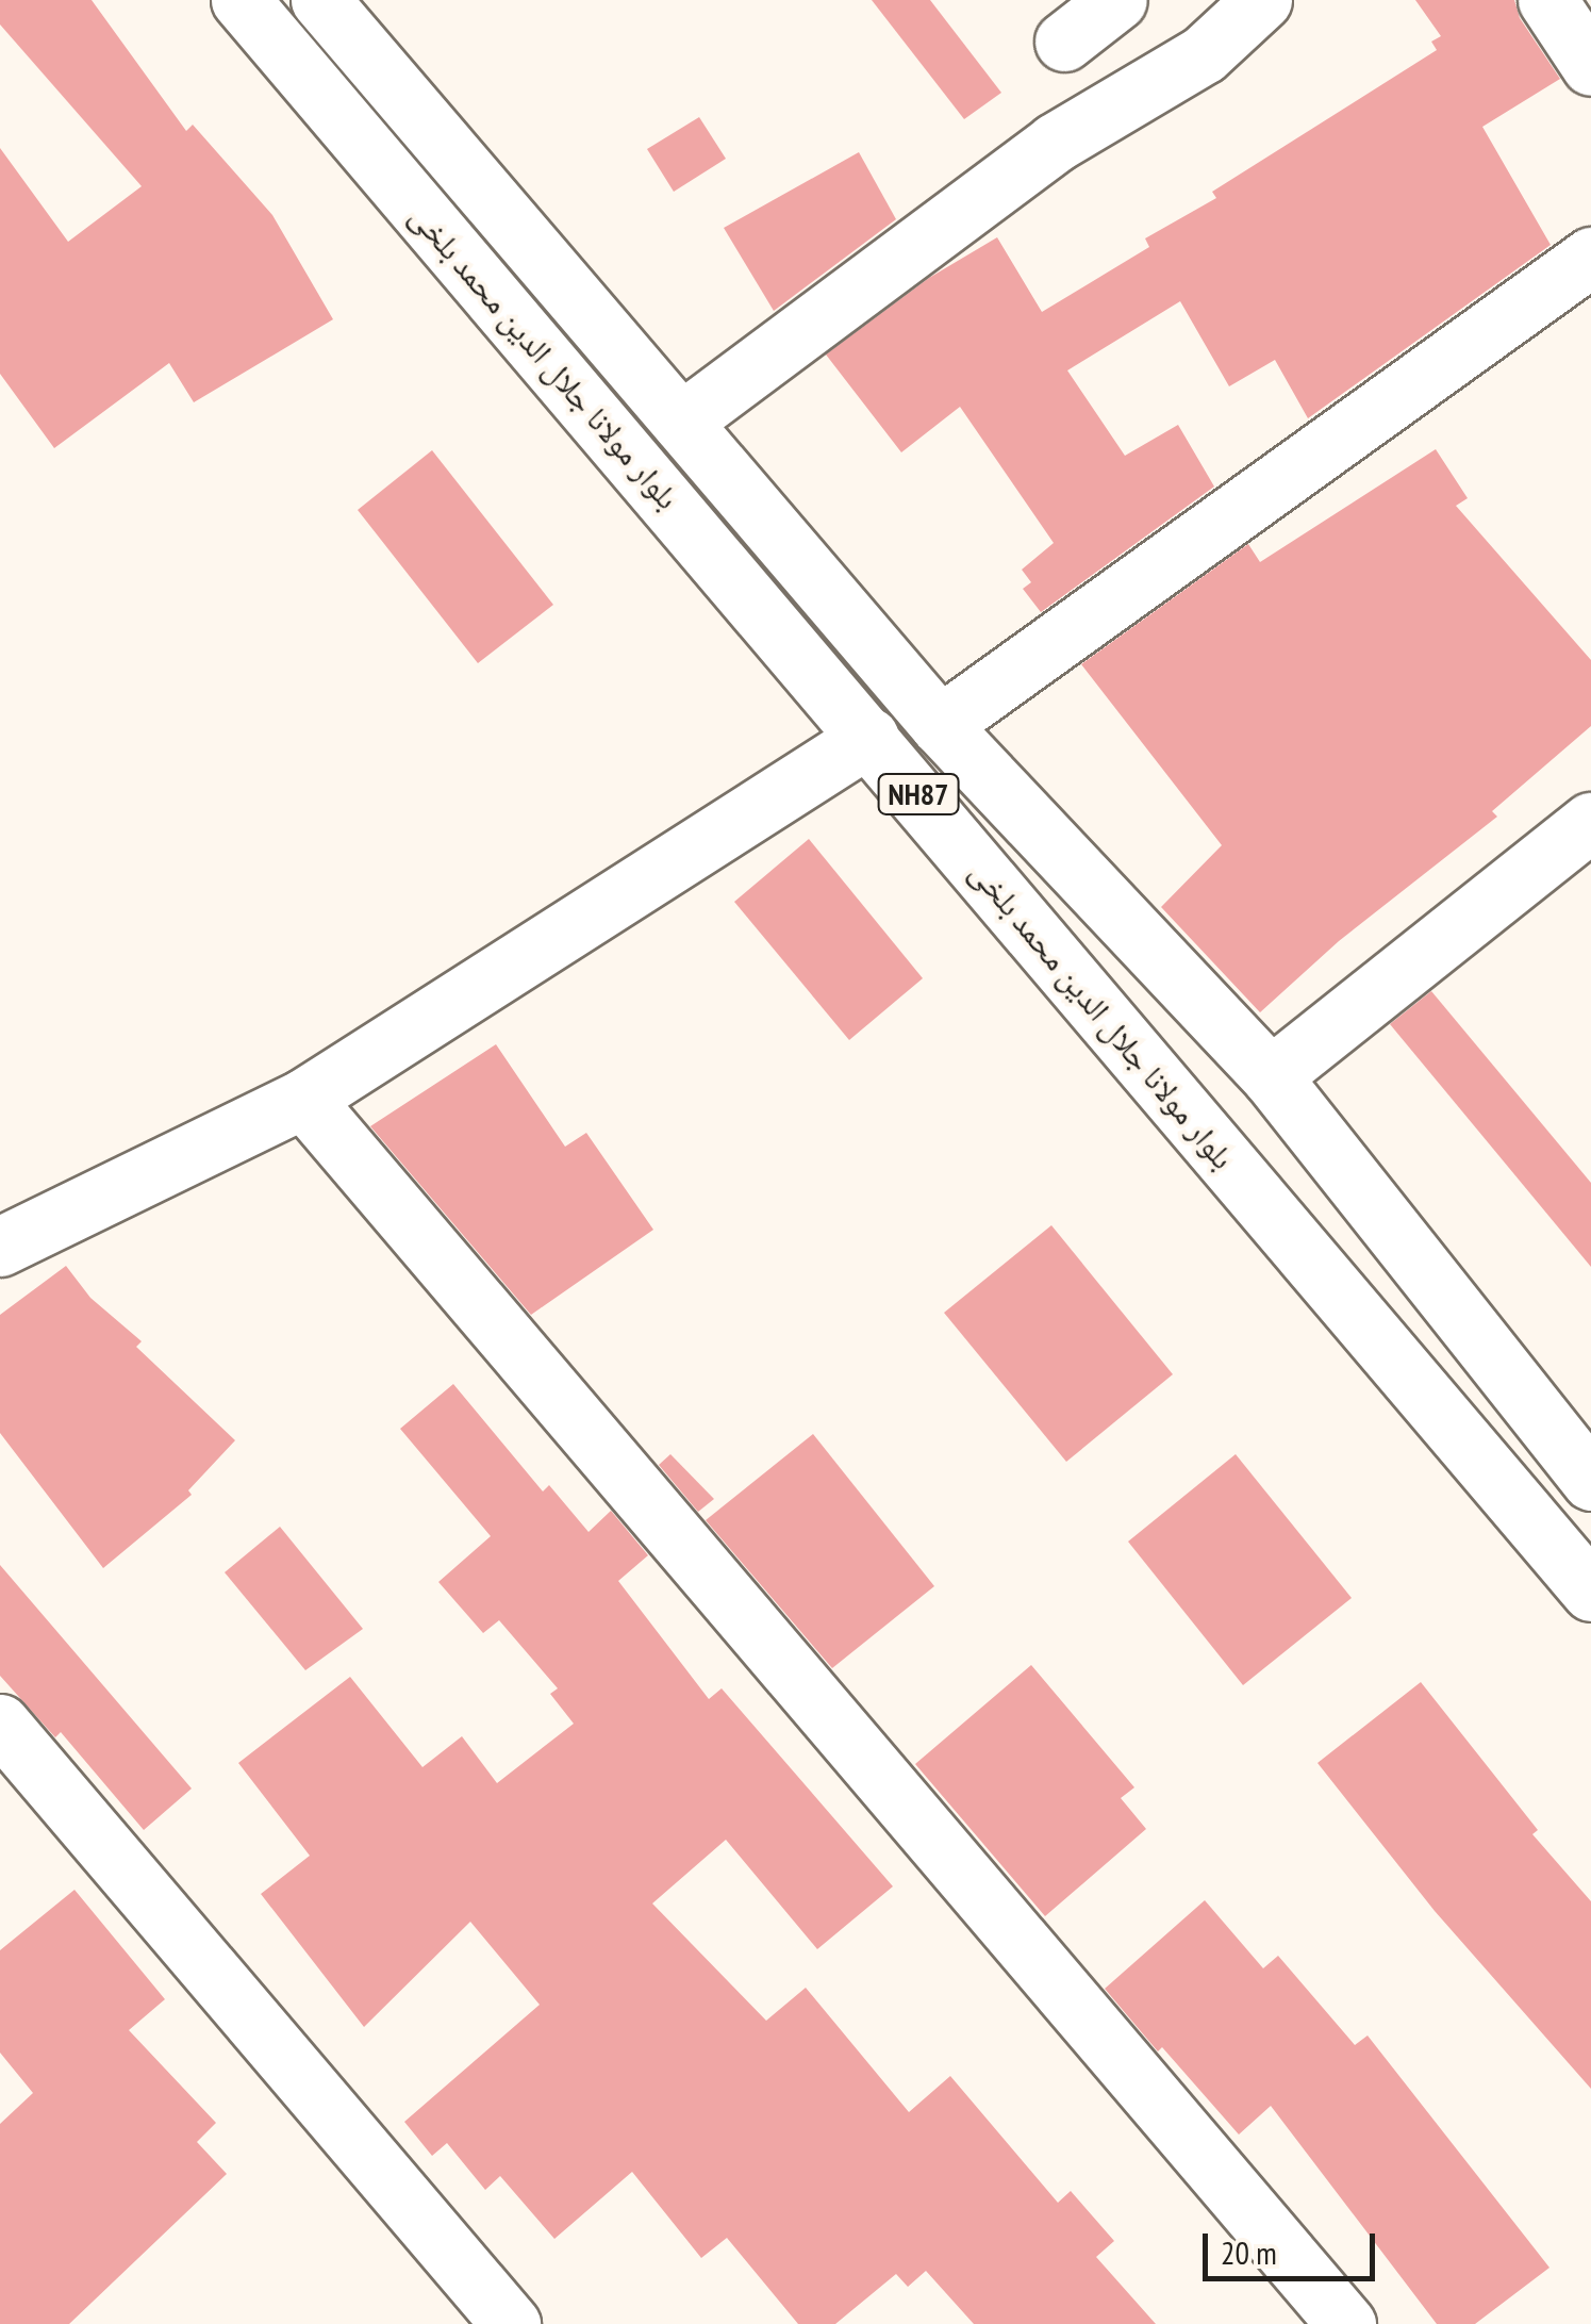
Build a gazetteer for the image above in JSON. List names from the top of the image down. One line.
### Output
{"streets":{"street":["بلوار مولانا جلال الدین محمد بلخی","NH87"]},"scale_bar":"20 m"}
